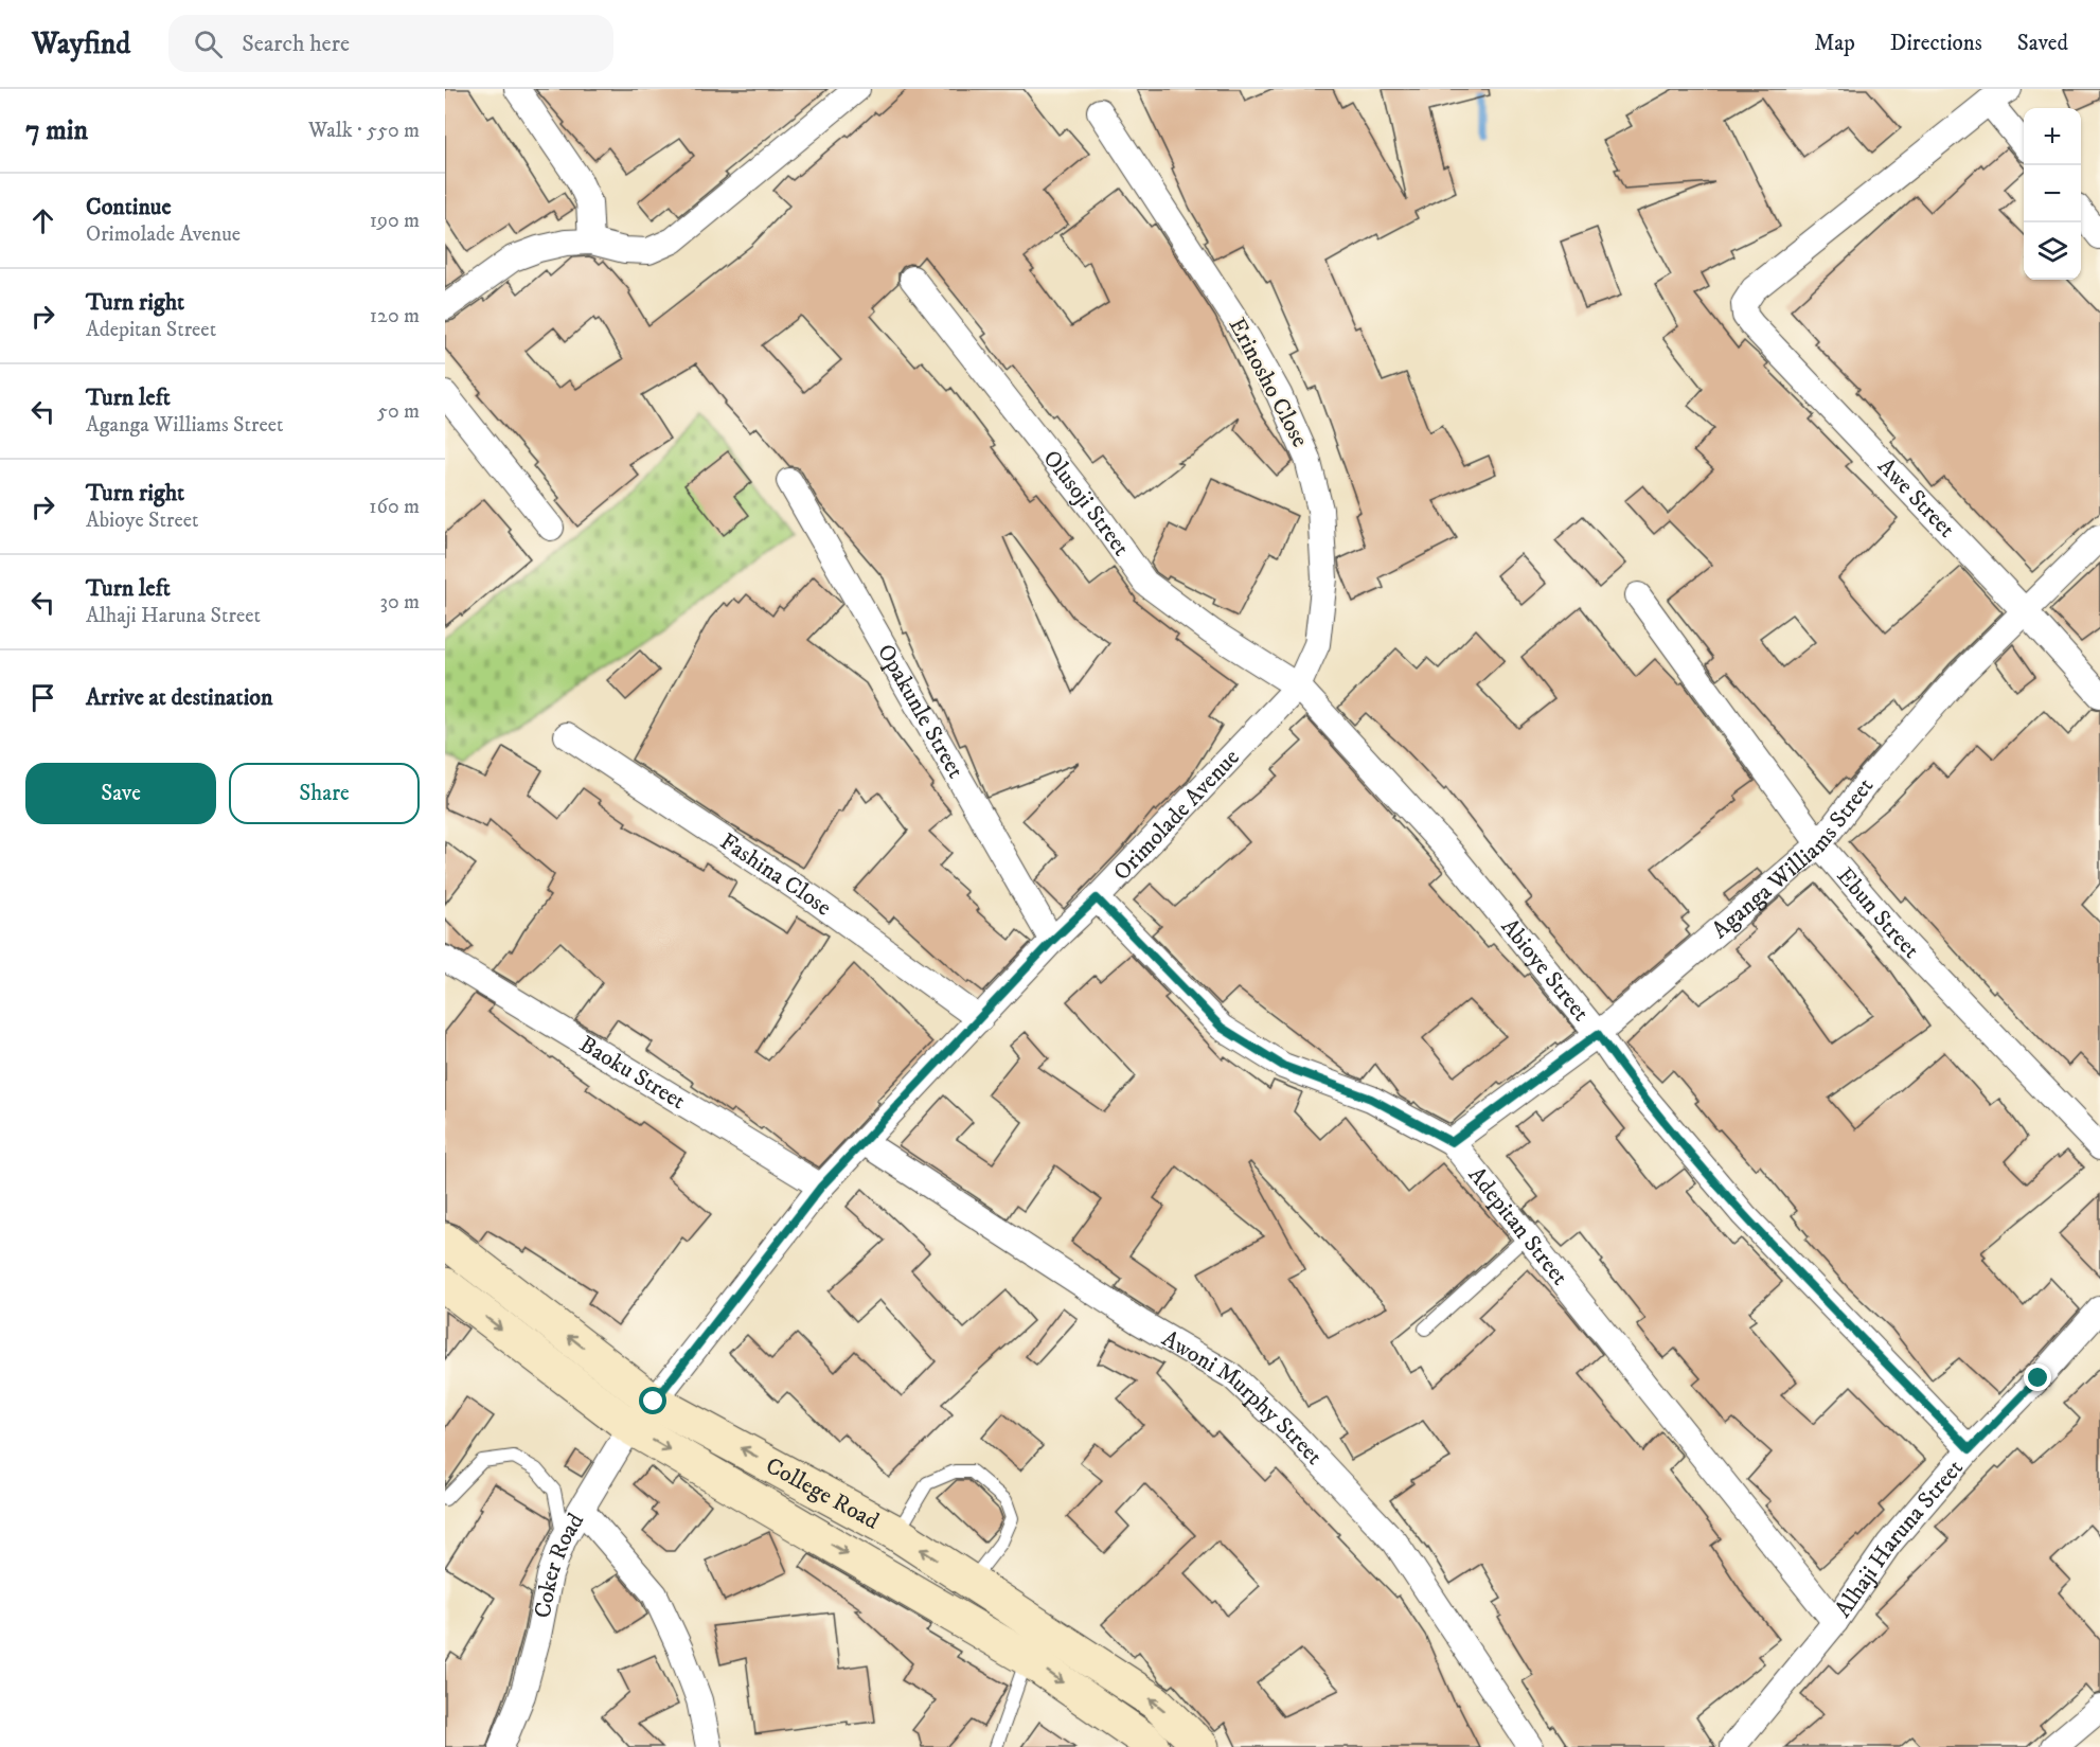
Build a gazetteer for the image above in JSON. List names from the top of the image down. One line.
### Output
{"streets":{"main road":["College Road"],"street":["Erinosho Close","Awe Street","Olusoji Street","Opakunle Street","Orimolade Avenue","Aganga Williams Street","Fashina Close","Ebun Street","Abioye Street","Baoku Street","Adepitan Street","Awoni Murphy Street","Alhaji Haruna Street","Coker Road"]},"crossings":[["Erinosho Close","Olusoji Street"],["Erinosho Close","Orimolade Avenue"],["Erinosho Close","Abioye Street"],["Awe Street","Aganga Williams Street"],["Olusoji Street","Orimolade Avenue"],["Olusoji Street","Abioye Street"],["Opakunle Street","Orimolade Avenue"],["Orimolade Avenue","Fashina Close"],["Orimolade Avenue","Abioye Street"],["Orimolade Avenue","Baoku Street"],["Orimolade Avenue","Adepitan Street"],["Orimolade Avenue","Awoni Murphy Street"],["Orimolade Avenue","College Road"],["Orimolade Avenue","Coker Road"],["Aganga Williams Street","Ebun Street"],["Aganga Williams Street","Abioye Street"],["Aganga Williams Street","Adepitan Street"],["Abioye Street","Alhaji Haruna Street"],["Adepitan Street","Alhaji Haruna Street"],["College Road","Coker Road"]],"page":{"header":"Wayfind","search":"Search here","nav":["Map","Directions","Saved"],"heading":["7 min","Walk · 550 m"],"map_buttons":["+","−"],"list":[["Continue","Orimolade Avenue","190 m"],["Turn right","Adepitan Street","120 m"],["Turn left","Aganga Williams Street","50 m"],["Turn right","Abioye Street","160 m"],["Turn left","Alhaji Haruna Street","30 m"],"Arrive at destination"],"buttons":["Save","Share"]}}
